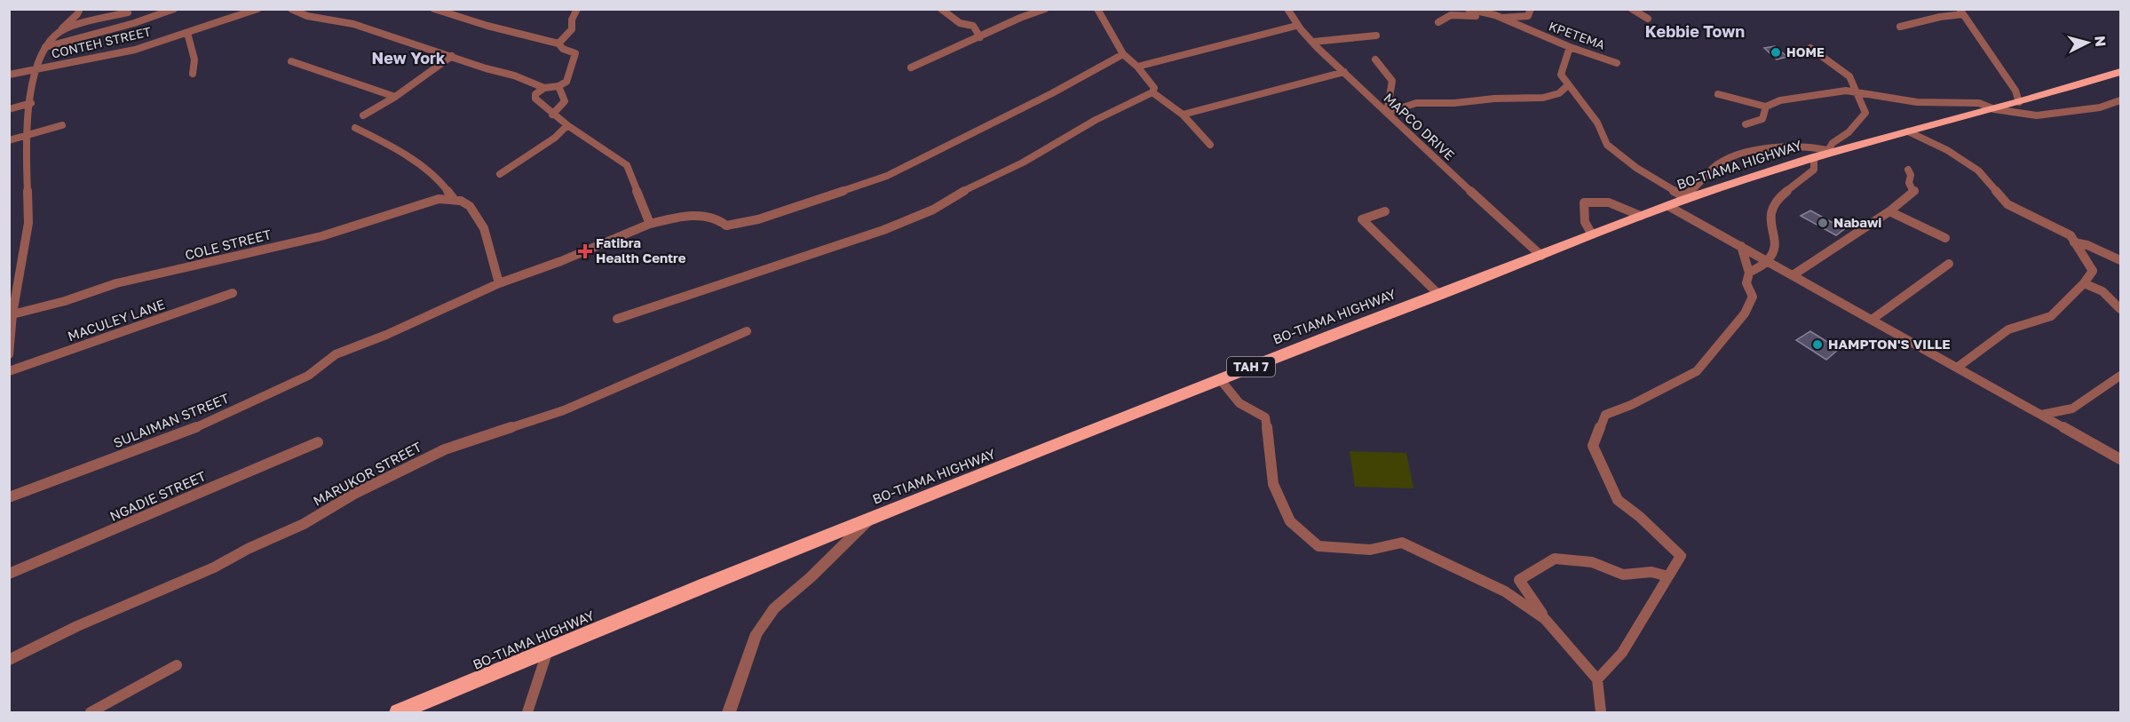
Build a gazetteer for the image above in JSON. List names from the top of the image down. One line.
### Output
{"streets":{"highway":["BO-TIAMA HIGHWAY","TAH 7"],"street":["KPETEMA","CONTEH STREET","MAPCO DRIVE","COLE STREET","MACULEY LANE","SULAIMAN STREET","MARUKOR STREET","NGADIE STREET"]},"crossings":[["MAPCO DRIVE","BO-TIAMA HIGHWAY"]],"districts":["Kebbie Town","New York"],"places":{"other":["HOME","Nabawi","HAMPTON'S VILLE"],"health":["Fatibra Health Centre"]},"north":"right"}
